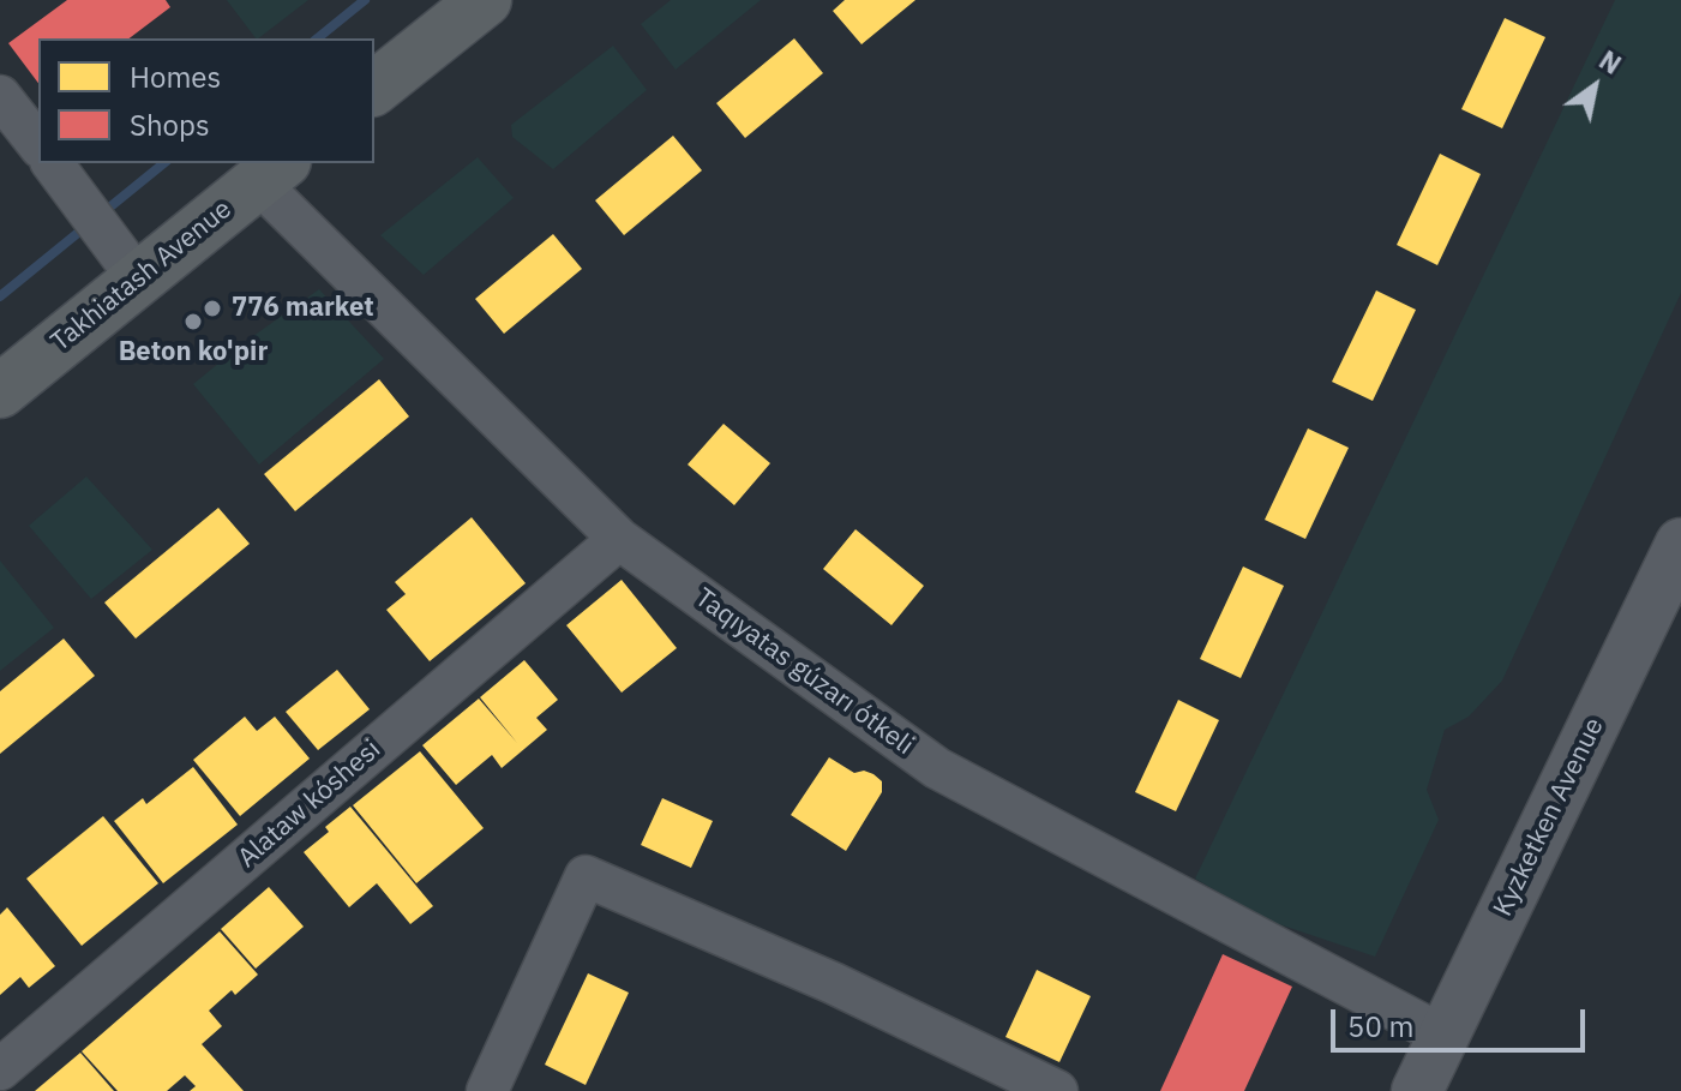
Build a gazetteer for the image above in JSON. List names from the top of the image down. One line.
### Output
{"streets":{"highway":["Takhiatash Avenue"],"street":["Taqıyatas gúzarı ótkeli","Alataw kóshesi","Kyzketken Avenue"]},"crossings":[["Takhiatash Avenue","Taqıyatas gúzarı ótkeli"],["Taqıyatas gúzarı ótkeli","Alataw kóshesi"],["Taqıyatas gúzarı ótkeli","Kyzketken Avenue"]],"places":["776 market","Beton ko'pir"],"legend":["Homes","Shops"],"scale_bar":"50 m","north":"top right"}
